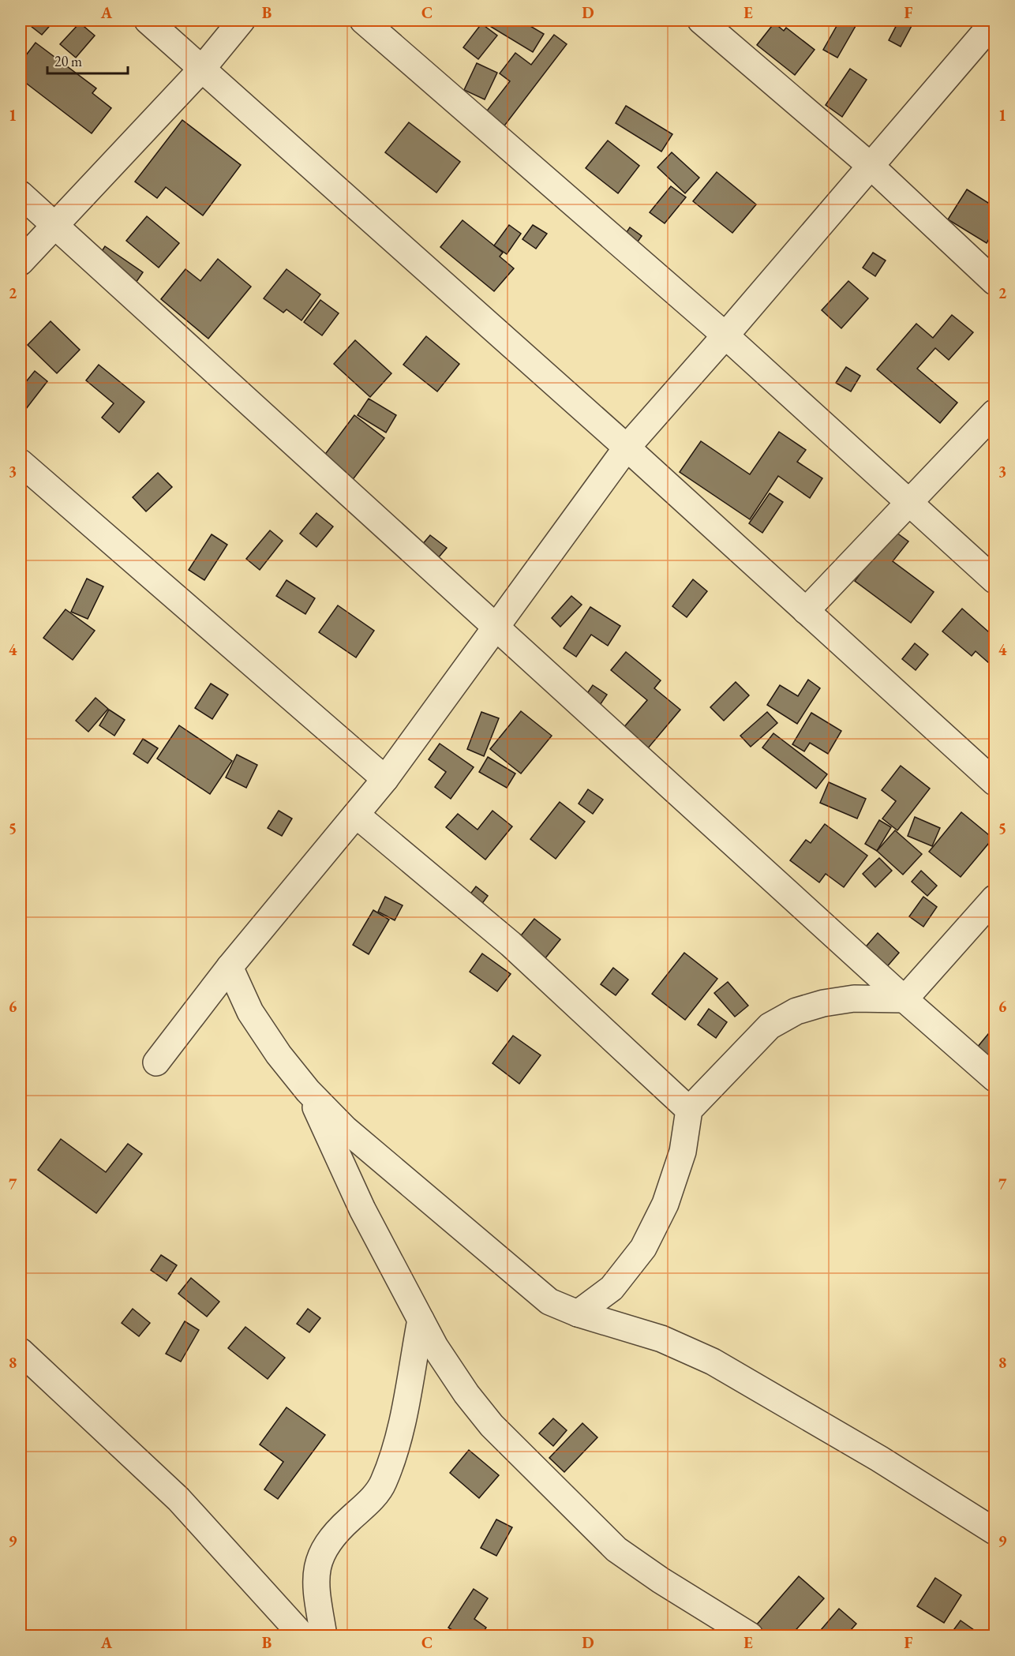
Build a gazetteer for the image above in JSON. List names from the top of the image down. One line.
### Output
{"scale_bar":"20 m","grid":{"columns":["A","B","C","D","E","F"],"rows":["1","2","3","4","5","6","7","8","9"]}}
